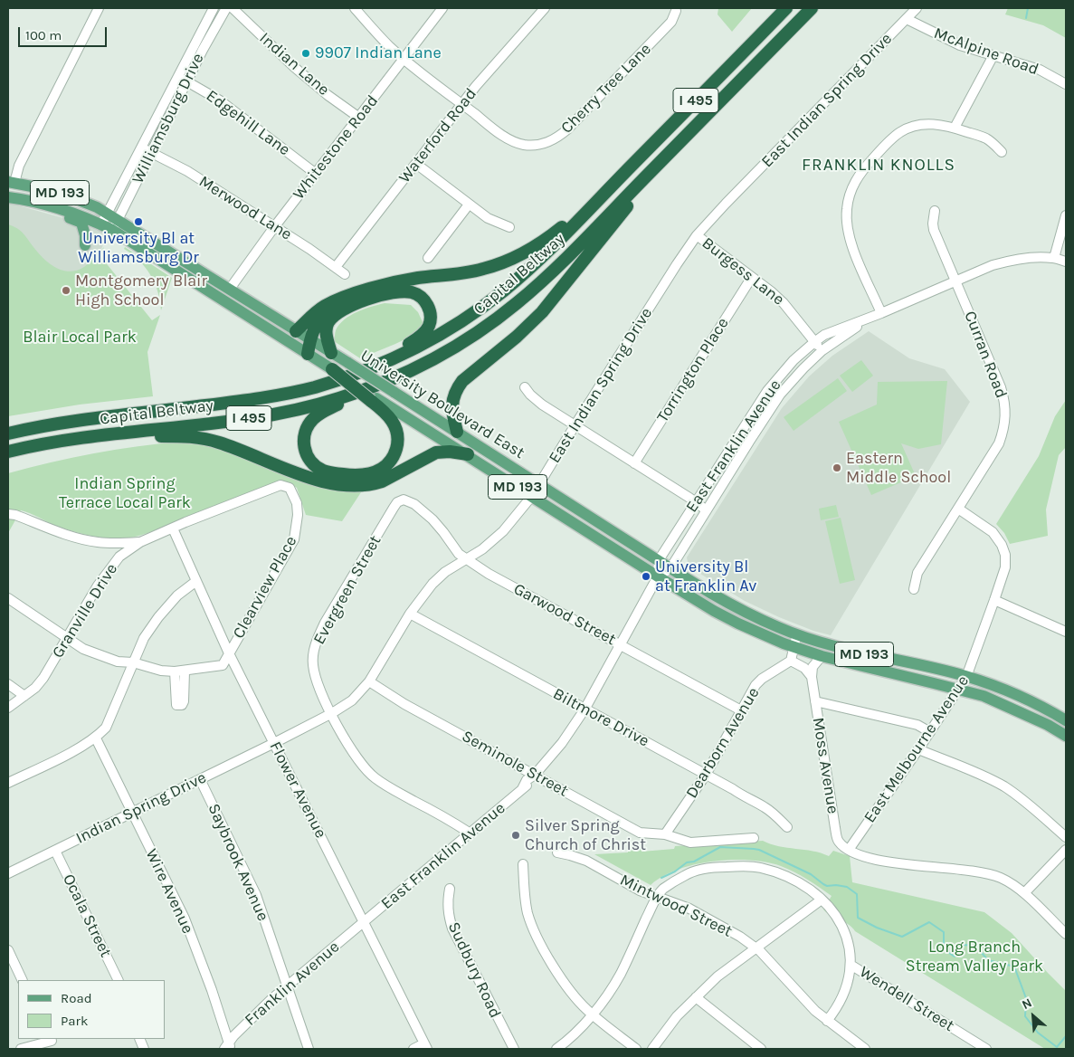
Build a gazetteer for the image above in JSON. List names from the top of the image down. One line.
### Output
{"streets":{"highway":["I 495","Capital Beltway"],"main road":["MD 193","University Boulevard East"],"street":["McAlpine Road","Indian Lane","Cherry Tree Lane","East Indian Spring Drive","Williamsburg Drive","Edgehill Lane","Waterford Road","Whitestone Road","Merwood Lane","Burgess Lane","Curran Road","Torrington Place","East Franklin Avenue","Clearview Place","Evergreen Street","Granville Drive","Garwood Street","Biltmore Drive","Dearborn Avenue","East Melbourne Avenue","Seminole Street","Moss Avenue","Flower Avenue","Indian Spring Drive","Saybrook Avenue","Wire Avenue","Mintwood Street","Ocala Street","Sudbury Road","Franklin Avenue","Wendell Street"]},"crossings":[["McAlpine Road","East Indian Spring Drive"],["Indian Lane","Whitestone Road"],["Cherry Tree Lane","Waterford Road"],["Cherry Tree Lane","Whitestone Road"],["East Indian Spring Drive","Burgess Lane"],["East Indian Spring Drive","University Boulevard East"],["East Indian Spring Drive","Evergreen Street"],["East Indian Spring Drive","Garwood Street"],["East Indian Spring Drive","Biltmore Drive"],["East Indian Spring Drive","Seminole Street"],["East Indian Spring Drive","Flower Avenue"],["East Indian Spring Drive","Indian Spring Drive"],["Williamsburg Drive","Edgehill Lane"],["Williamsburg Drive","MD 193"],["Williamsburg Drive","Merwood Lane"],["Williamsburg Drive","University Boulevard East"],["Edgehill Lane","Whitestone Road"],["Waterford Road","Merwood Lane"],["Whitestone Road","Merwood Lane"],["Whitestone Road","University Boulevard East"],["Burgess Lane","Torrington Place"],["Burgess Lane","East Franklin Avenue"],["Curran Road","East Franklin Avenue"],["Curran Road","East Melbourne Avenue"],["University Boulevard East","East Franklin Avenue"],["University Boulevard East","East Melbourne Avenue"],["East Franklin Avenue","Evergreen Street"],["East Franklin Avenue","Garwood Street"],["East Franklin Avenue","Biltmore Drive"],["East Franklin Avenue","Seminole Street"],["East Franklin Avenue","Flower Avenue"],["East Franklin Avenue","Franklin Avenue"],["Clearview Place","Granville Drive"],["Clearview Place","Flower Avenue"],["Evergreen Street","Garwood Street"],["Granville Drive","Flower Avenue"],["Garwood Street","Dearborn Avenue"],["Biltmore Drive","Dearborn Avenue"],["Dearborn Avenue","Seminole Street"],["East Melbourne Avenue","Moss Avenue"],["Flower Avenue","Indian Spring Drive"],["Flower Avenue","Franklin Avenue"],["Indian Spring Drive","Saybrook Avenue"],["Indian Spring Drive","Wire Avenue"],["Indian Spring Drive","Ocala Street"],["Saybrook Avenue","Franklin Avenue"],["Wire Avenue","Franklin Avenue"]],"districts":["FRANKLIN KNOLLS"],"parks":["Blair Local Park","Indian Spring Terrace Local Park","Long Branch Stream Valley Park"],"places":["9907 Indian Lane","University Bl at Williamsburg Dr","Montgomery Blair High School","Eastern Middle School","University Bl at Franklin Av","Silver Spring Church of Christ"],"legend":["Road","Park"],"scale_bar":"100 m","north":"top left"}
